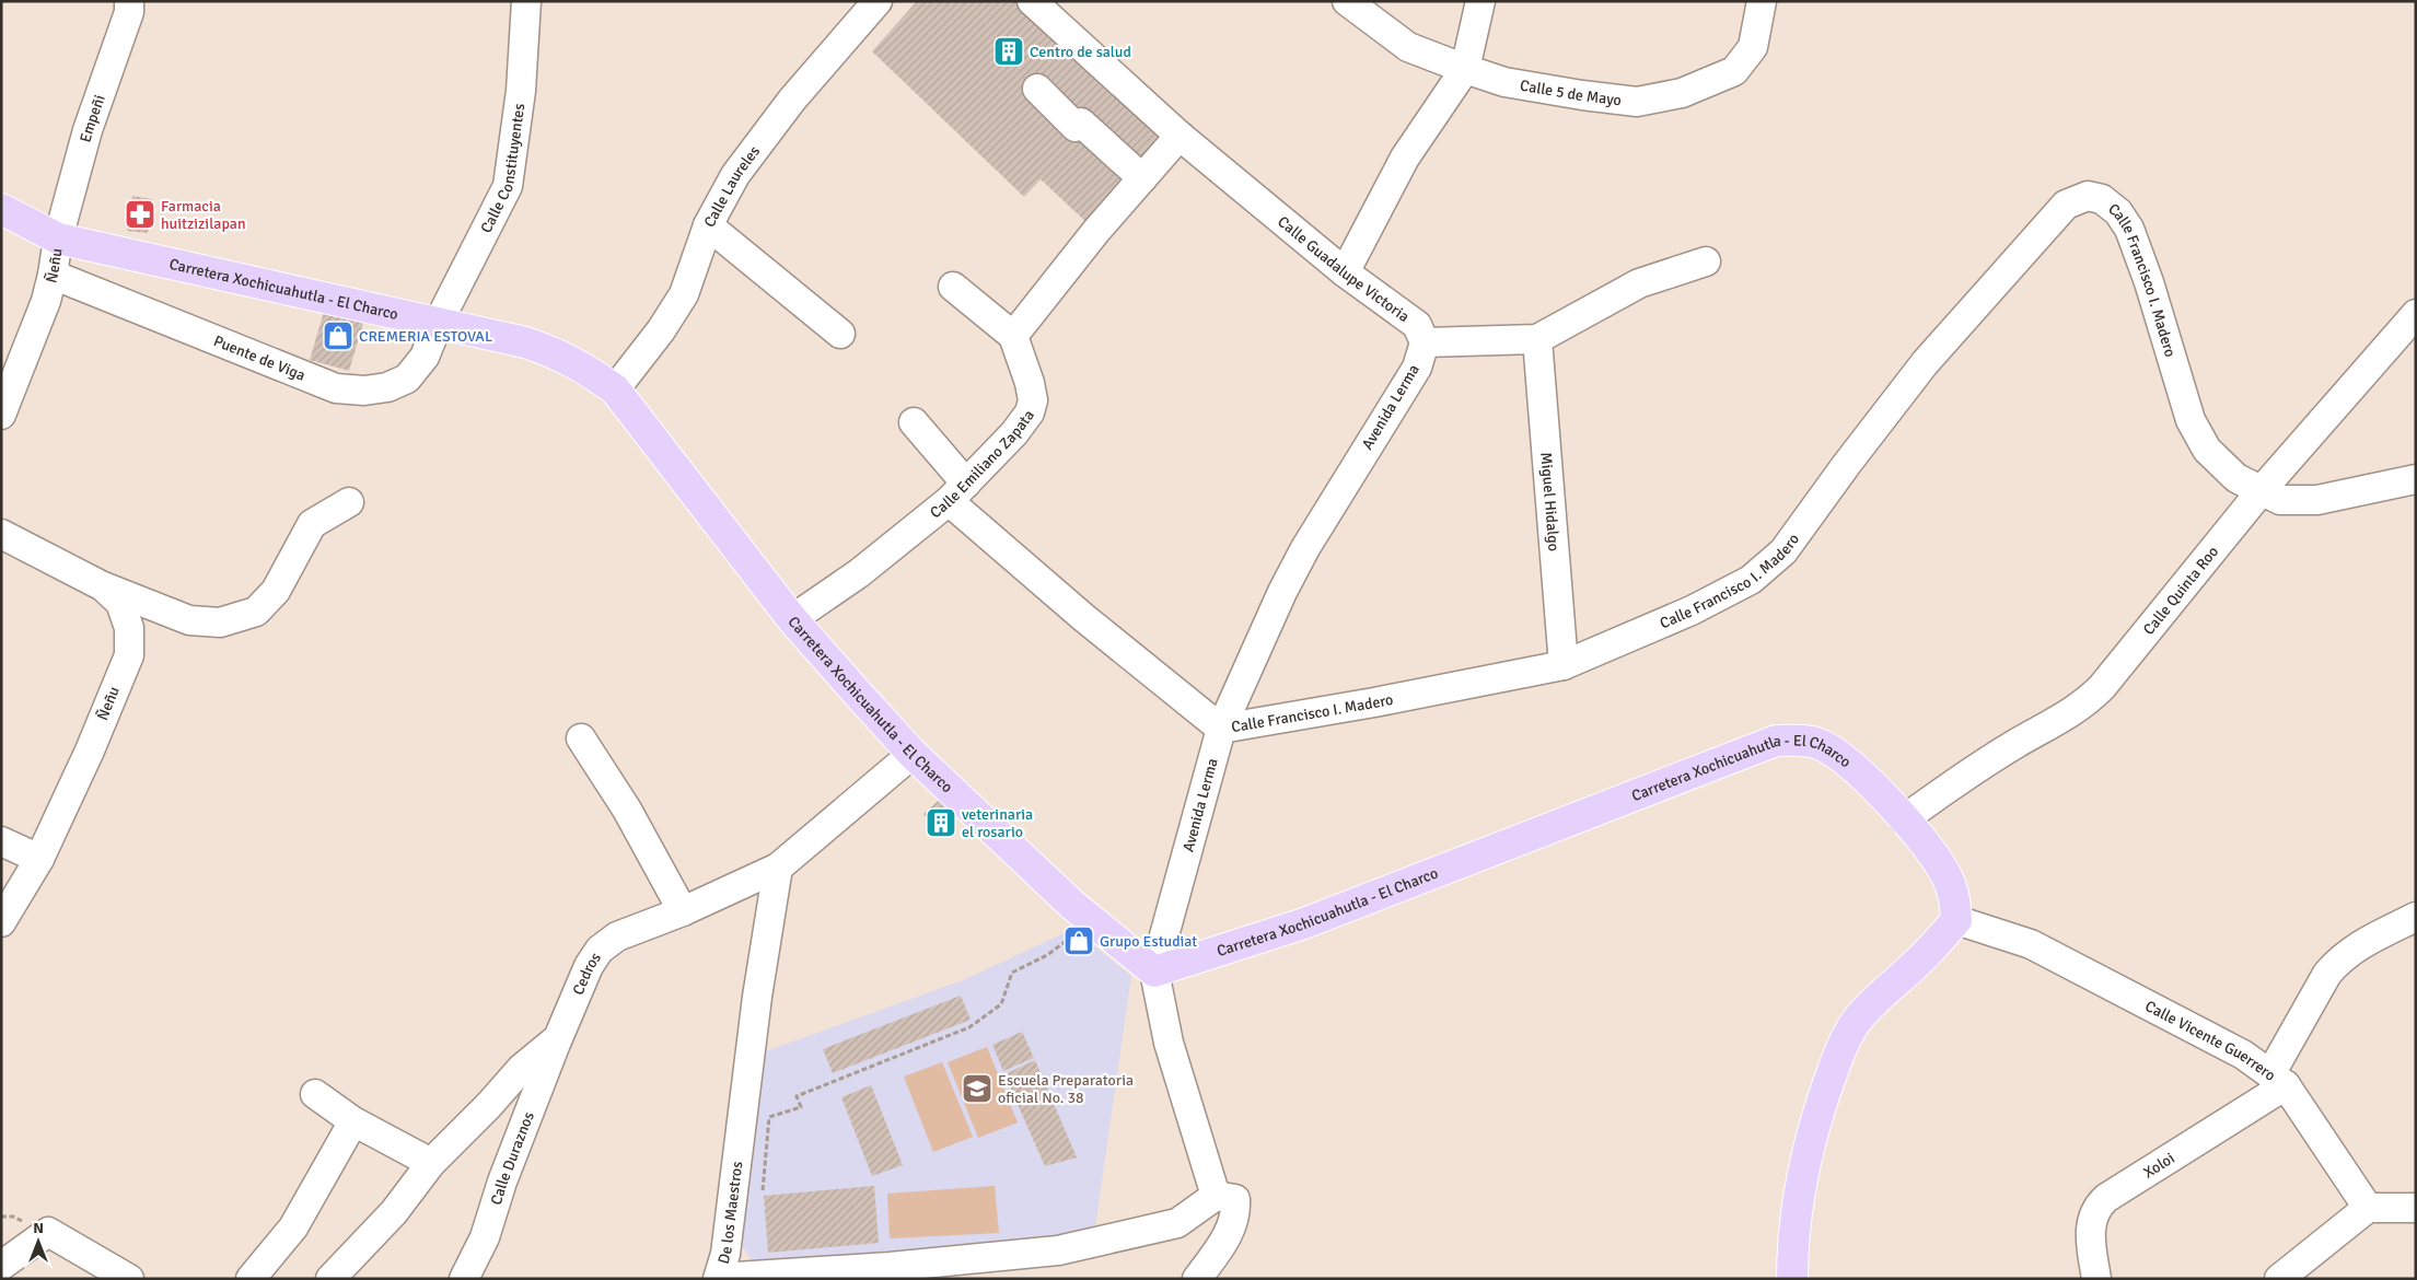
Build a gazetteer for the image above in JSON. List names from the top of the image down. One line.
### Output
{"streets":{"main road":["Carretera Xochicuahutla - El Charco"],"street":["Calle 5 de Mayo","Empeñi","Calle Constituyentes","Calle Laureles","Ñeñu","Calle Guadalupe Victoria","Calle Francisco I. Madero","Puente de Viga","Avenida Lerma","Calle Emiliano Zapata","Miguel Hidalgo","Calle Quinta Roo","Cedros","Calle Vicente Guerrero","Calle Duraznos","Xoloi","De los Maestros"]},"crossings":[["Empeñi","Ñeñu"],["Empeñi","Carretera Xochicuahutla - El Charco"],["Calle Constituyentes","Carretera Xochicuahutla - El Charco"],["Calle Constituyentes","Puente de Viga"],["Calle Laureles","Carretera Xochicuahutla - El Charco"],["Ñeñu","Carretera Xochicuahutla - El Charco"],["Ñeñu","Puente de Viga"],["Calle Guadalupe Victoria","Avenida Lerma"],["Calle Francisco I. Madero","Avenida Lerma"],["Calle Francisco I. Madero","Calle Emiliano Zapata"],["Calle Francisco I. Madero","Miguel Hidalgo"],["Calle Francisco I. Madero","Calle Quinta Roo"],["Carretera Xochicuahutla - El Charco","Puente de Viga"],["Carretera Xochicuahutla - El Charco","Avenida Lerma"],["Carretera Xochicuahutla - El Charco","Calle Emiliano Zapata"],["Carretera Xochicuahutla - El Charco","Calle Quinta Roo"],["Carretera Xochicuahutla - El Charco","Cedros"],["Carretera Xochicuahutla - El Charco","Calle Vicente Guerrero"],["Avenida Lerma","De los Maestros"],["Cedros","Calle Duraznos"],["Cedros","De los Maestros"],["Calle Vicente Guerrero","Xoloi"]],"places":{"building":["Centro de salud","veterinaria el rosario"],"pharmacy":["Farmacia huitzizilapan"],"shop":["CREMERIA ESTOVAL","Grupo Estudiat"],"school or university":["Escuela Preparatoria oficial No. 38"]},"north":"top"}
